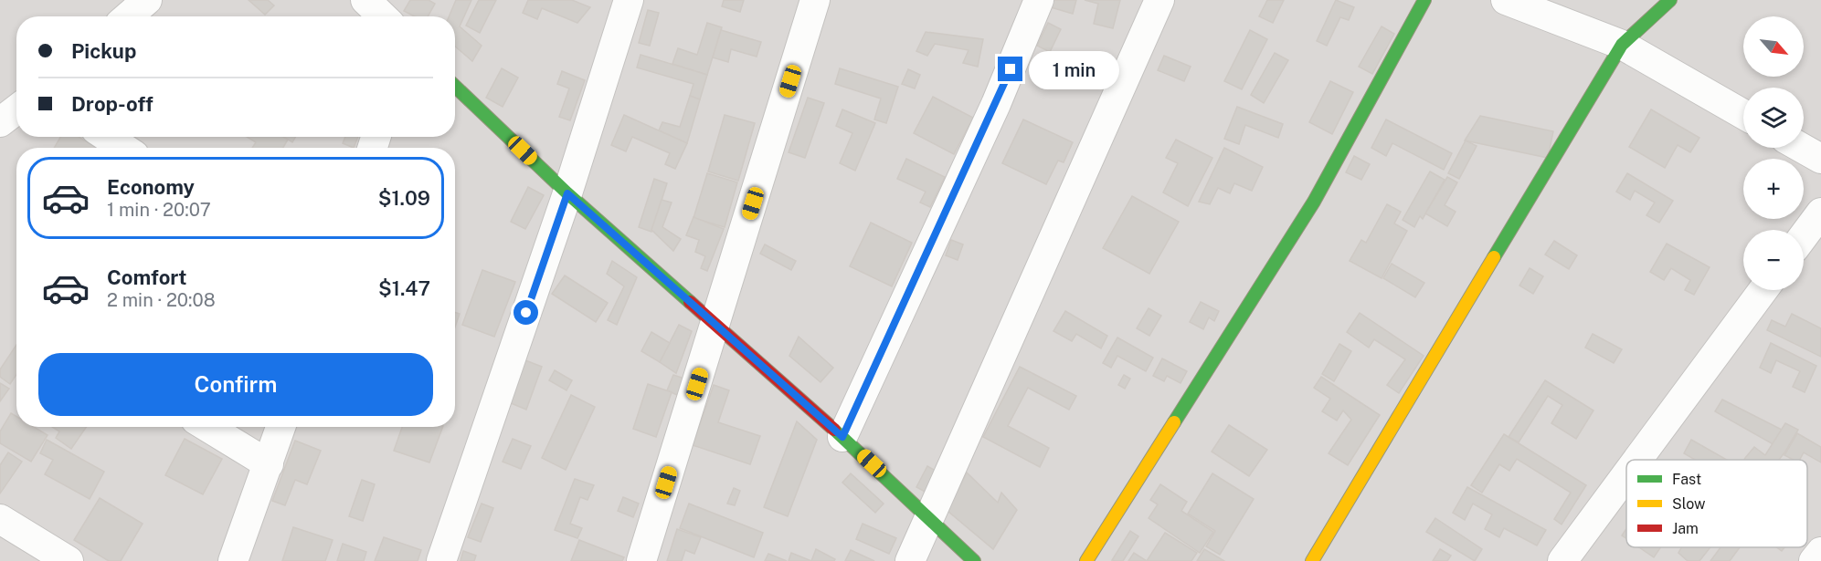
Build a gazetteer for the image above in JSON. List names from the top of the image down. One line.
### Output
{"legend":["Fast","Slow","Jam"],"north":"bottom right","page":{"map_buttons":["+","−"],"banner":["Pickup","Drop-off"],"bubble":"1 min","list":[{"name":"Economy","note":"1 min · 20:07","value":"$1.09"},{"name":"Comfort","note":"2 min · 20:08","value":"$1.47"}],"buttons":"Confirm"}}
